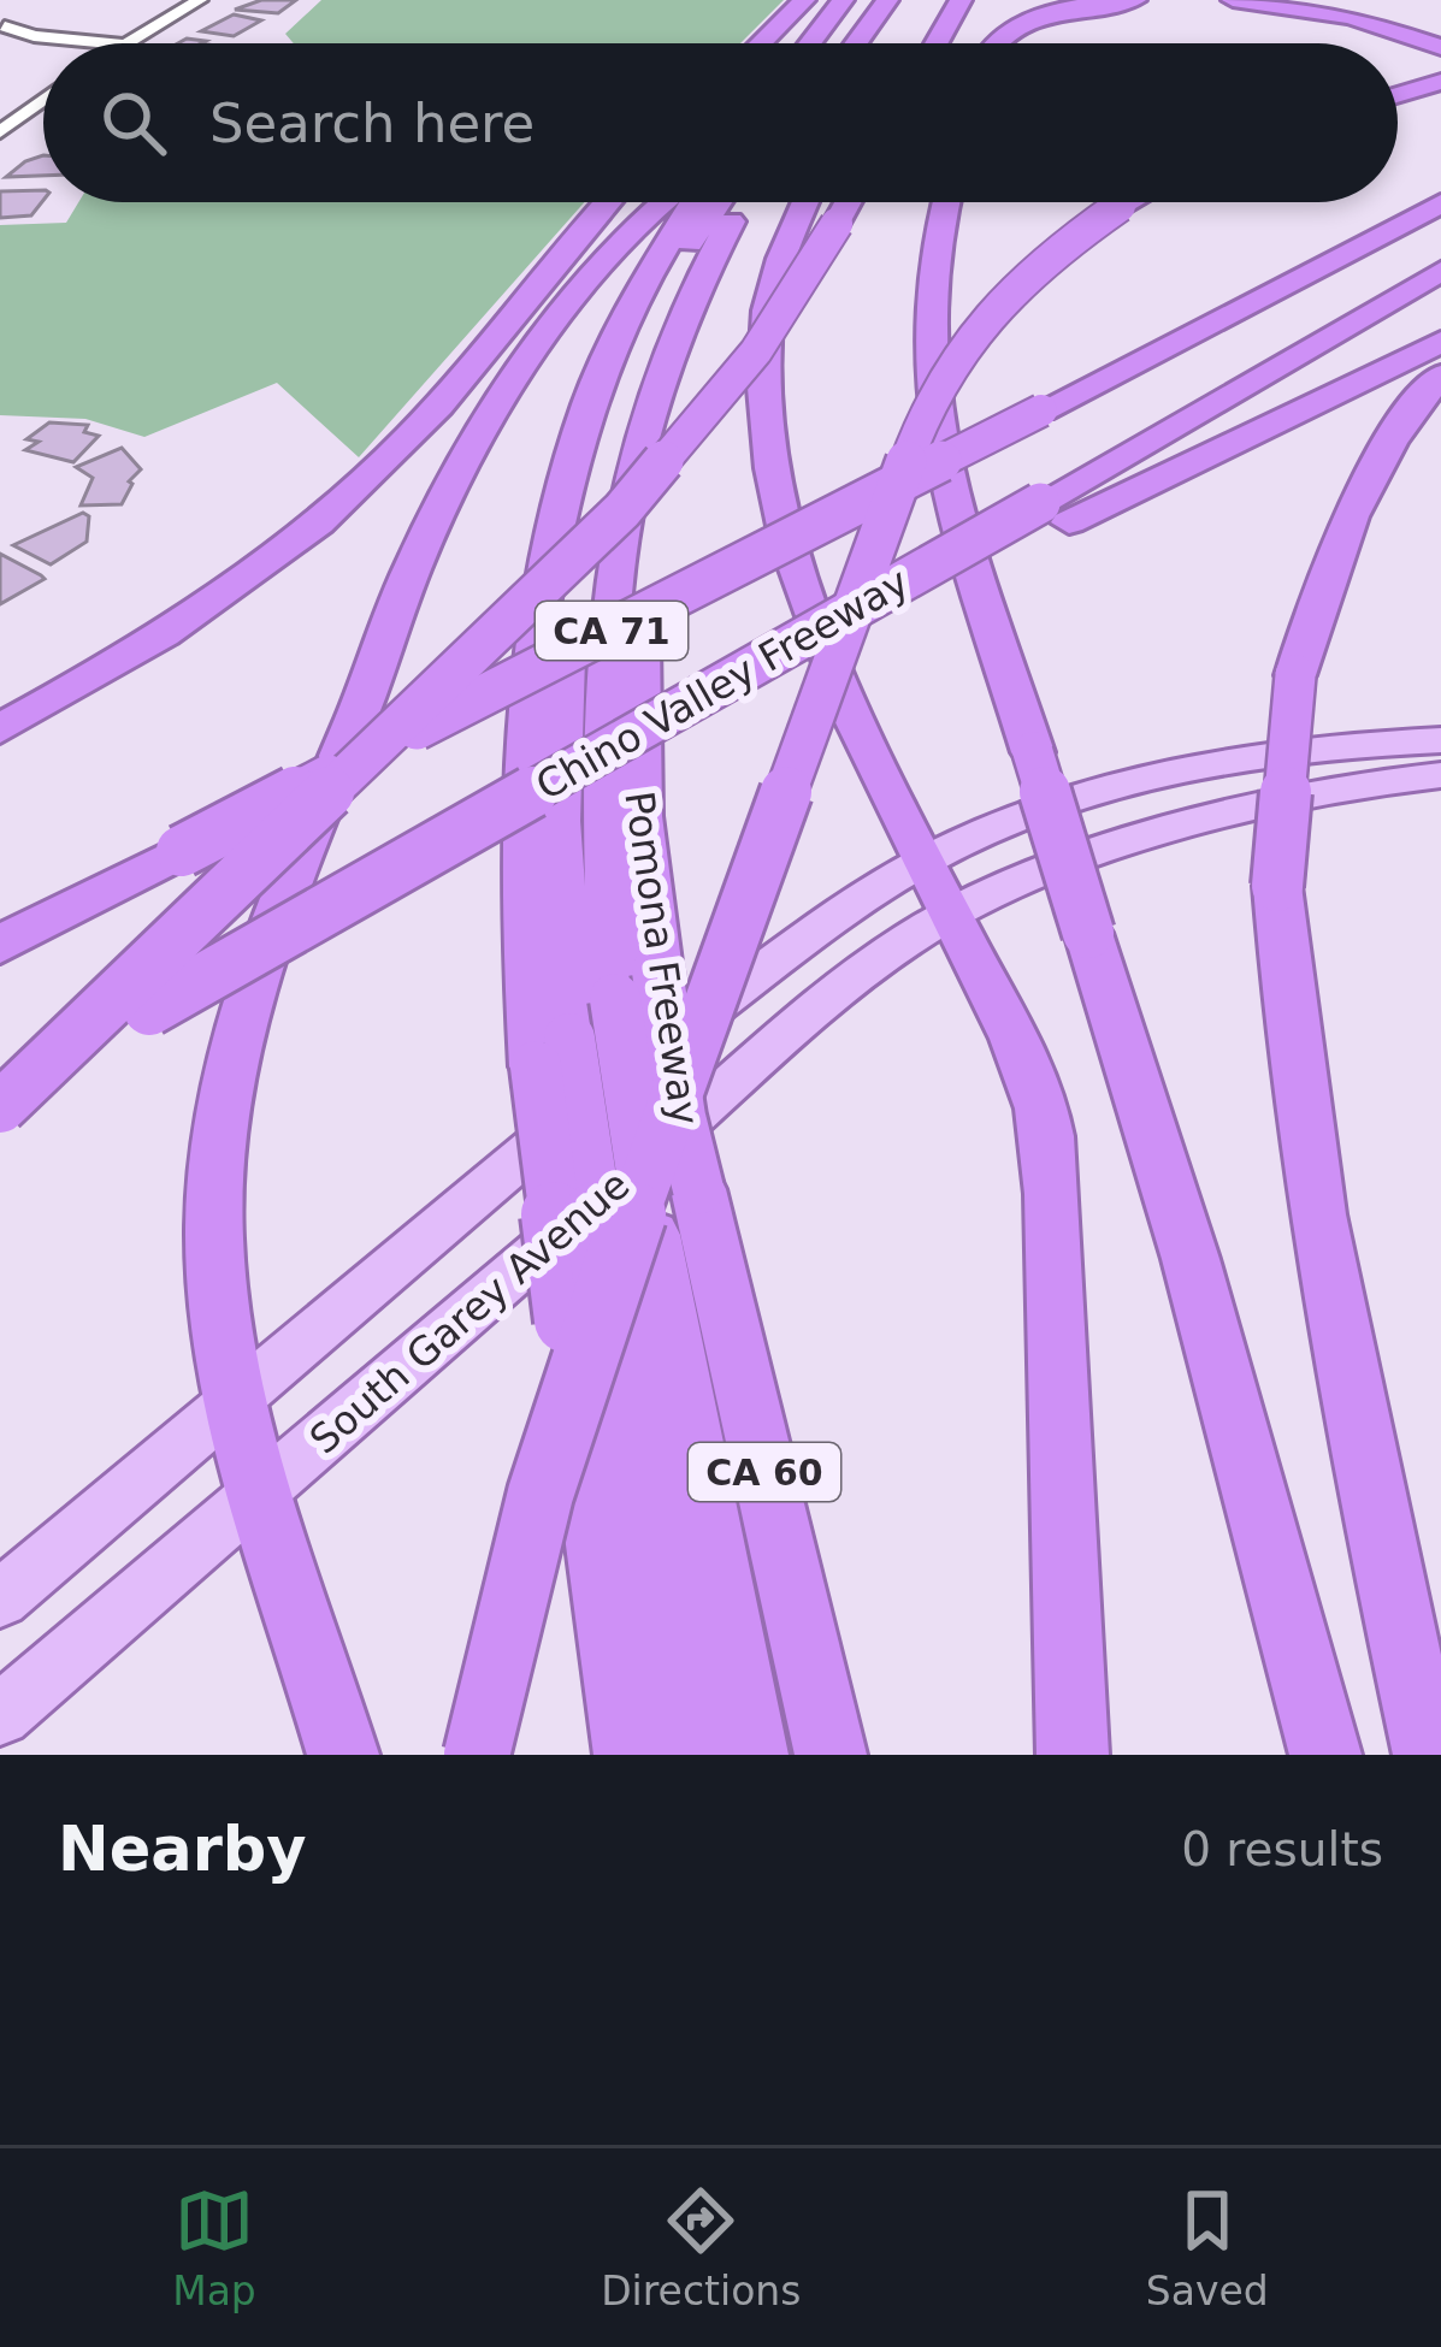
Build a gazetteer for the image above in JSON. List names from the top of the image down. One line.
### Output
{"streets":{"highway":["CA 71","Chino Valley Freeway","Pomona Freeway","CA 60"],"main road":["South Garey Avenue"]},"page":{"search":"Search here","heading":["Nearby","0 results"],"nav":["Map","Directions","Saved"]}}
